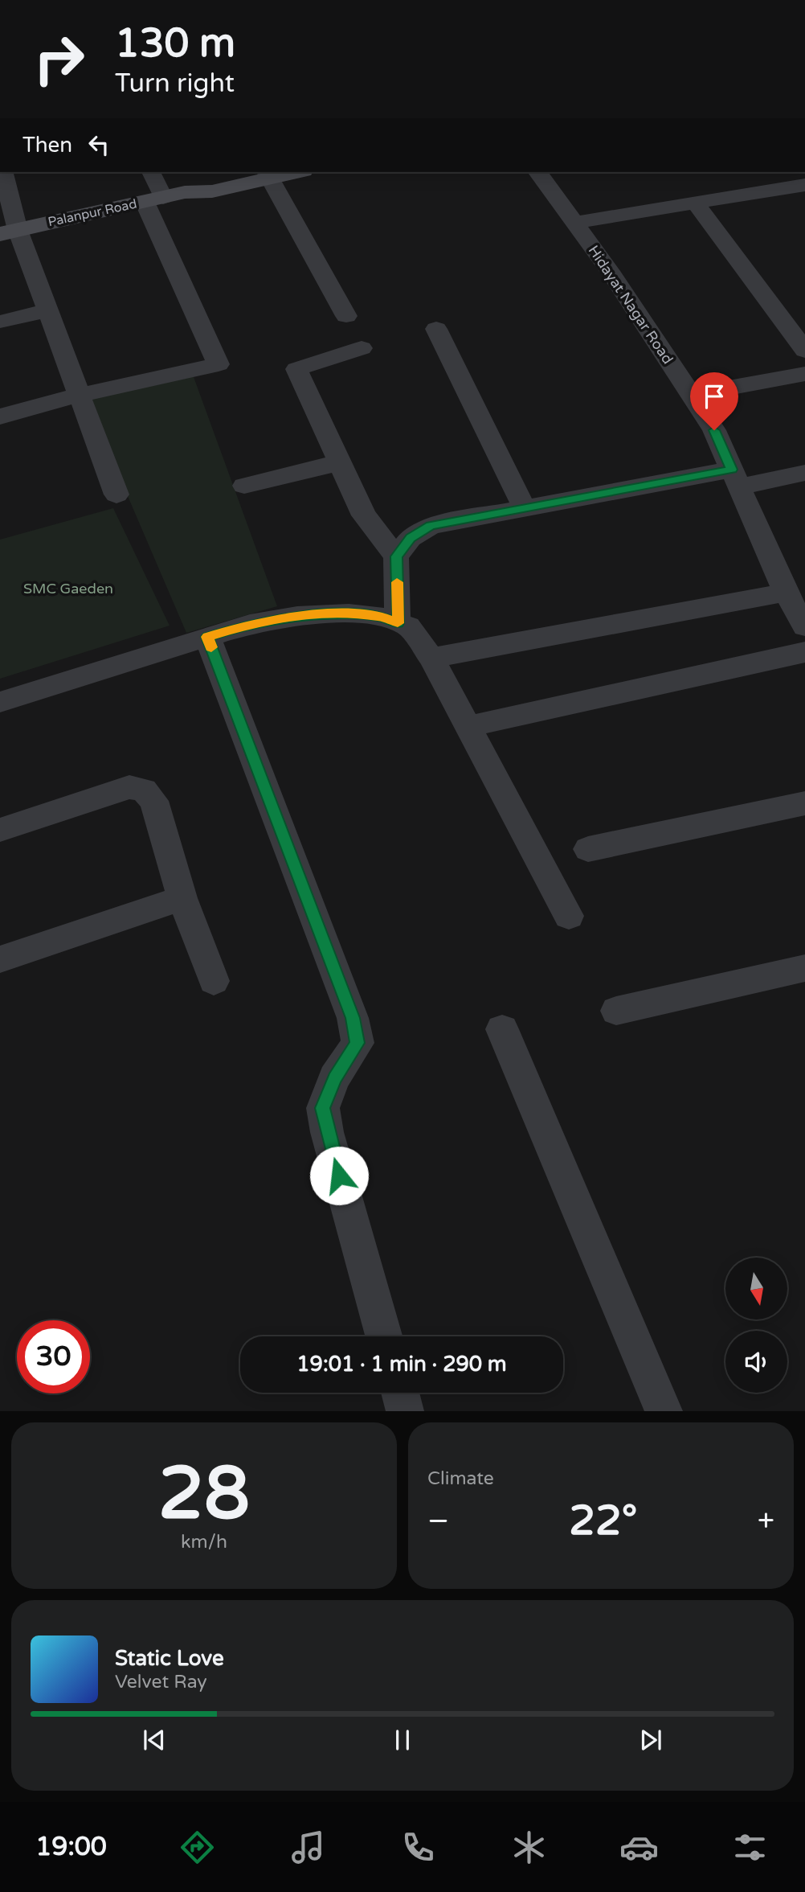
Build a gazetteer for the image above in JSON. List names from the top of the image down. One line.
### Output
{"streets":{"street":["Palanpur Road","Hidayat Nagar Road"]},"parks":["SMC Gaeden"],"north":"bottom","page":{"turn":["130 m","Turn right"],"then":"Then","limit":"30","trip":"19:01 · 1 min · 290 m","tile":[["28","km/h"],"Climate"],"heat":["−","22°","+"],"song":["Static Love","Velvet Ray"],"tabs":"19:00"}}
